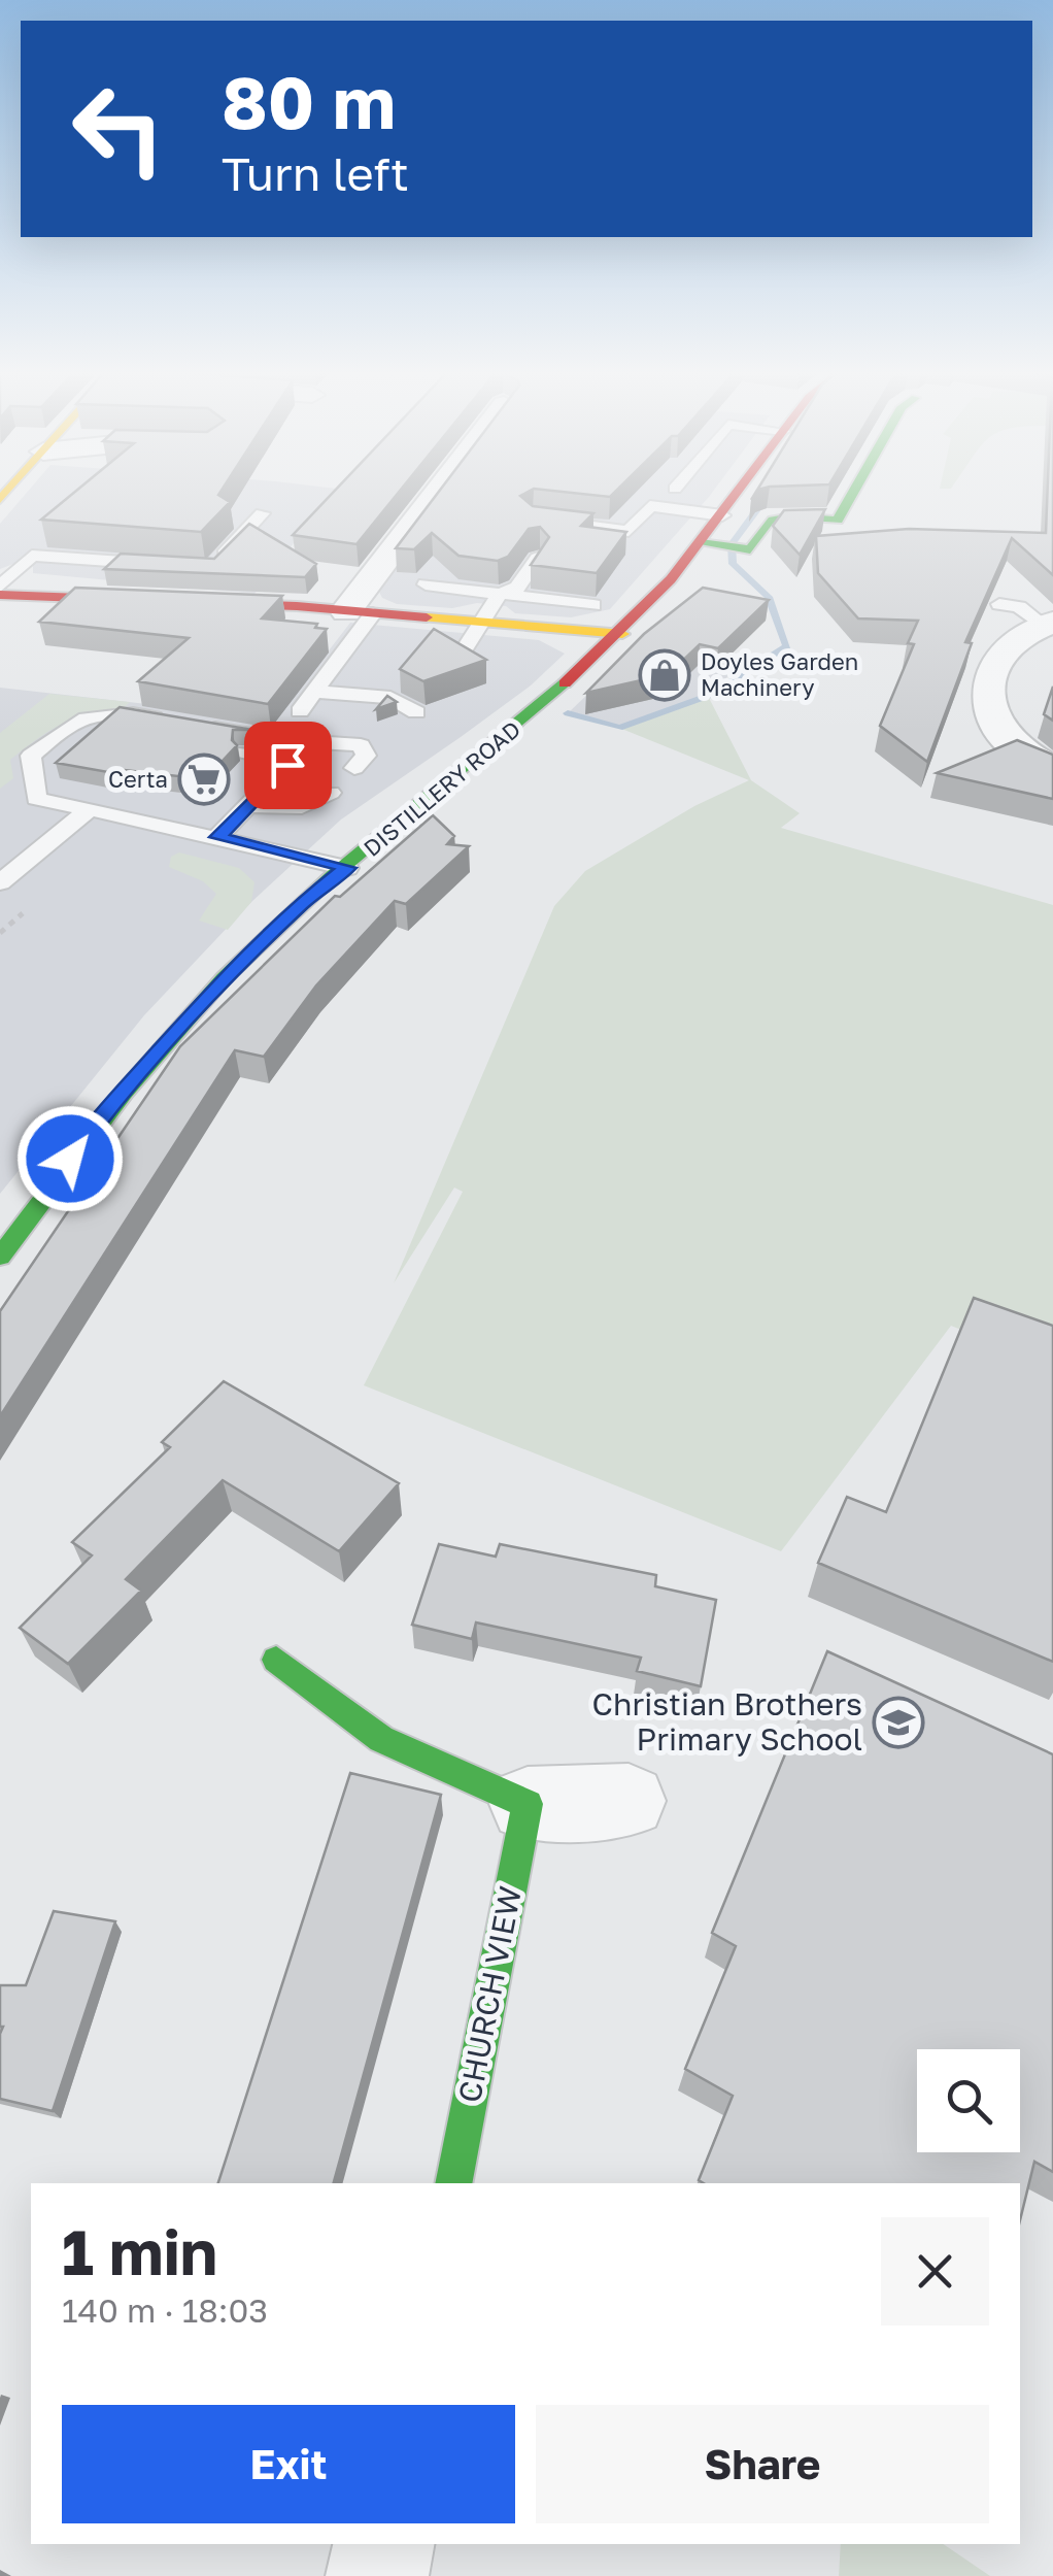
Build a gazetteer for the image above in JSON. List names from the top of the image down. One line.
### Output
{"streets":{"street":["DISTILLERY ROAD","CHURCH VIEW"]},"places":{"shop":["Doyles Garden Machinery"],"supermarket":["Certa"],"school or university":["Christian Brothers Primary School"]},"page":{"turn":["80 m","Turn left"],"heading":["1 min","140 m · 18:03"],"buttons":["Exit","Share"]}}
